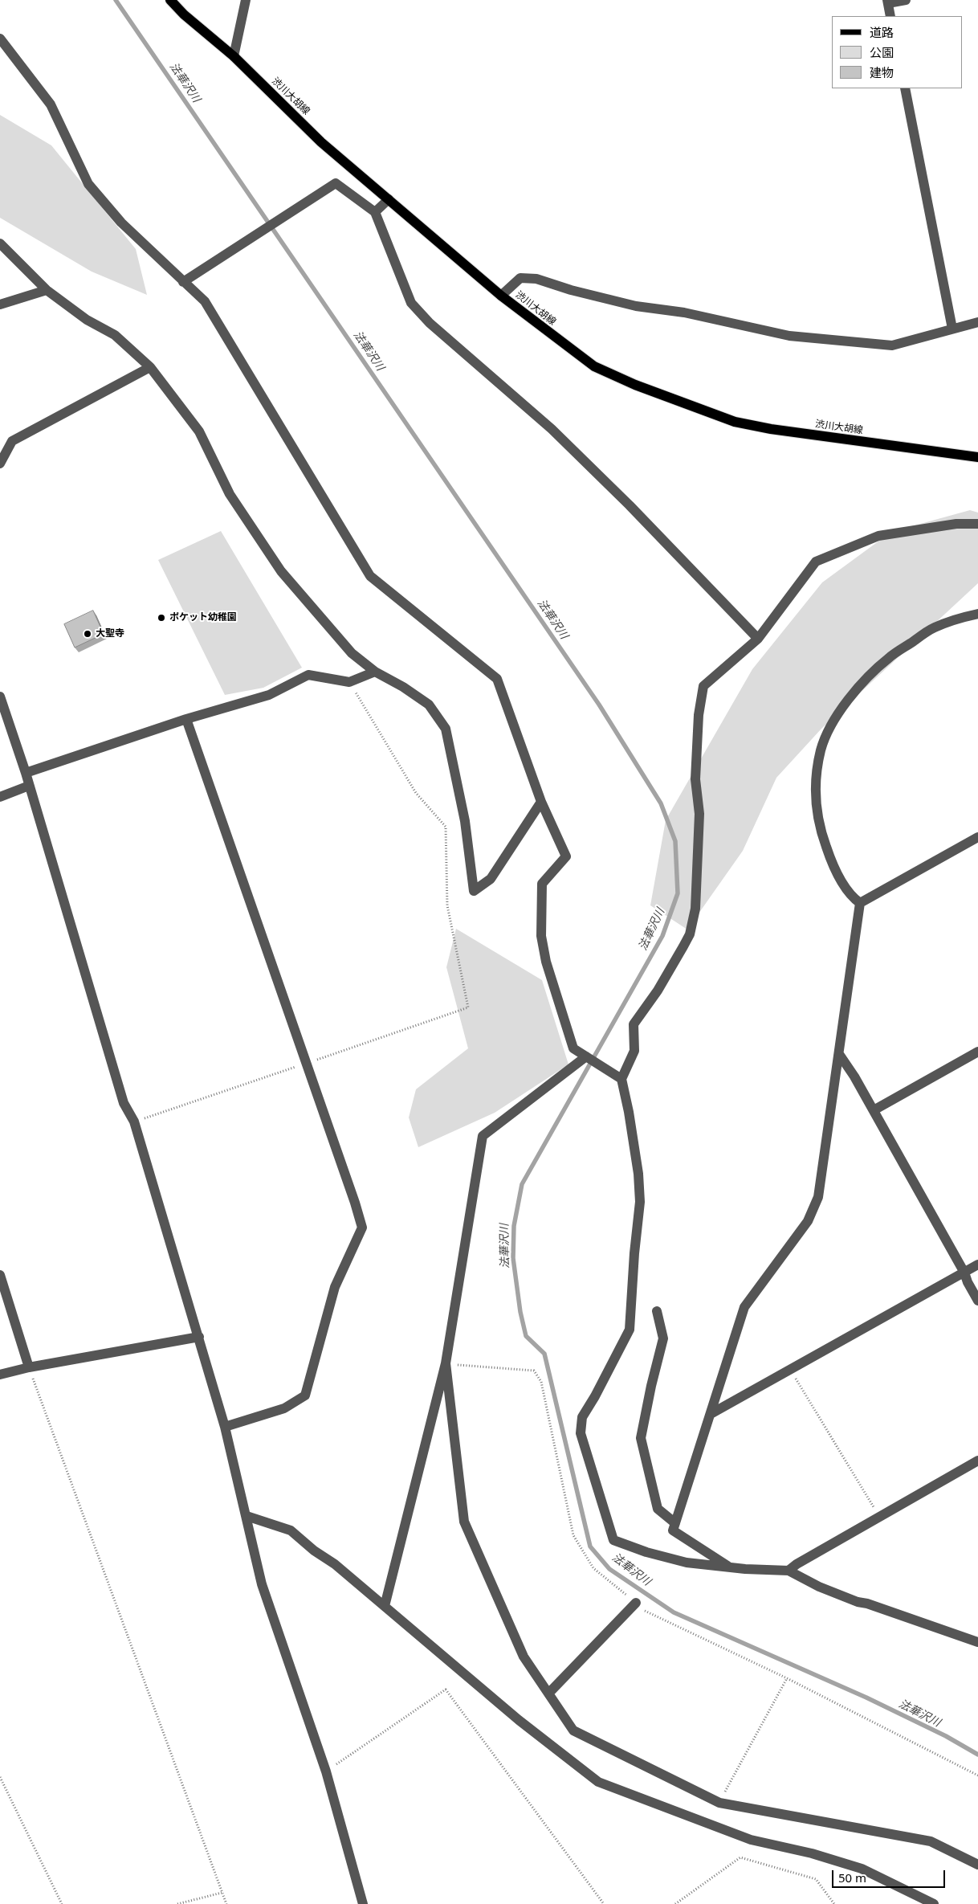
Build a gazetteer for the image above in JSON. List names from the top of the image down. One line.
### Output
{"streets":{"main road":["渋川大胡線"]},"water":["法華沢川"],"places":["ポケット幼稚園","大聖寺"],"legend":["道路","公園","建物"],"scale_bar":"50 m"}
